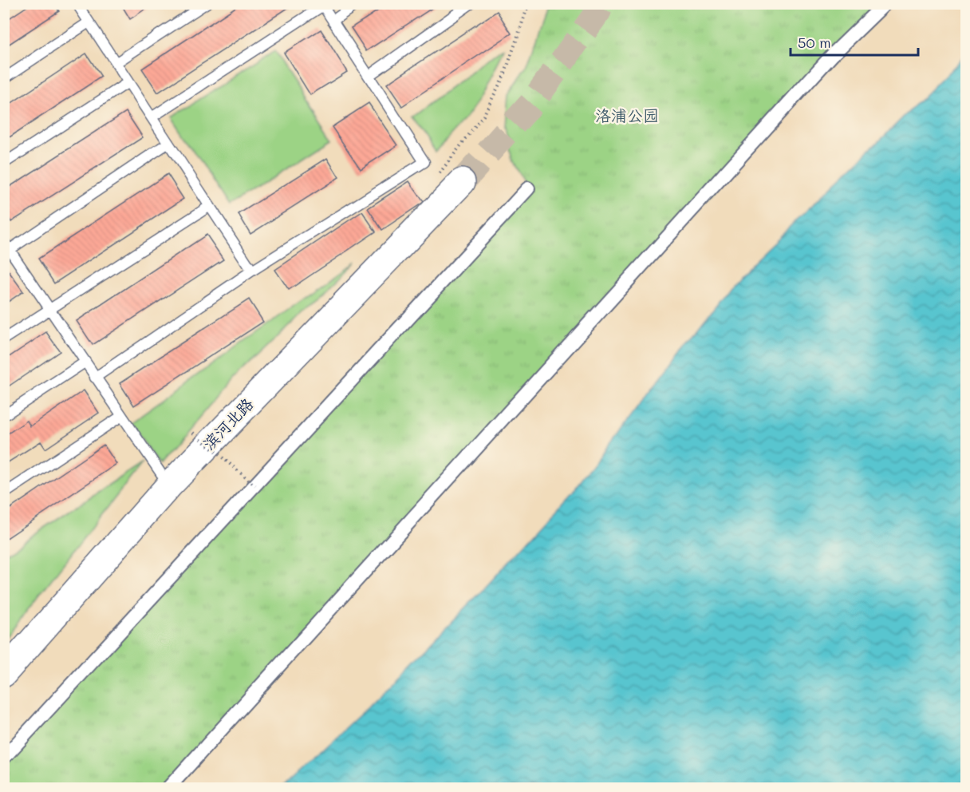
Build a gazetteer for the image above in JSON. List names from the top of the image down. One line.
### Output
{"streets":{"main road":["滨河北路"]},"parks":["洛浦公园"],"scale_bar":"50 m"}
